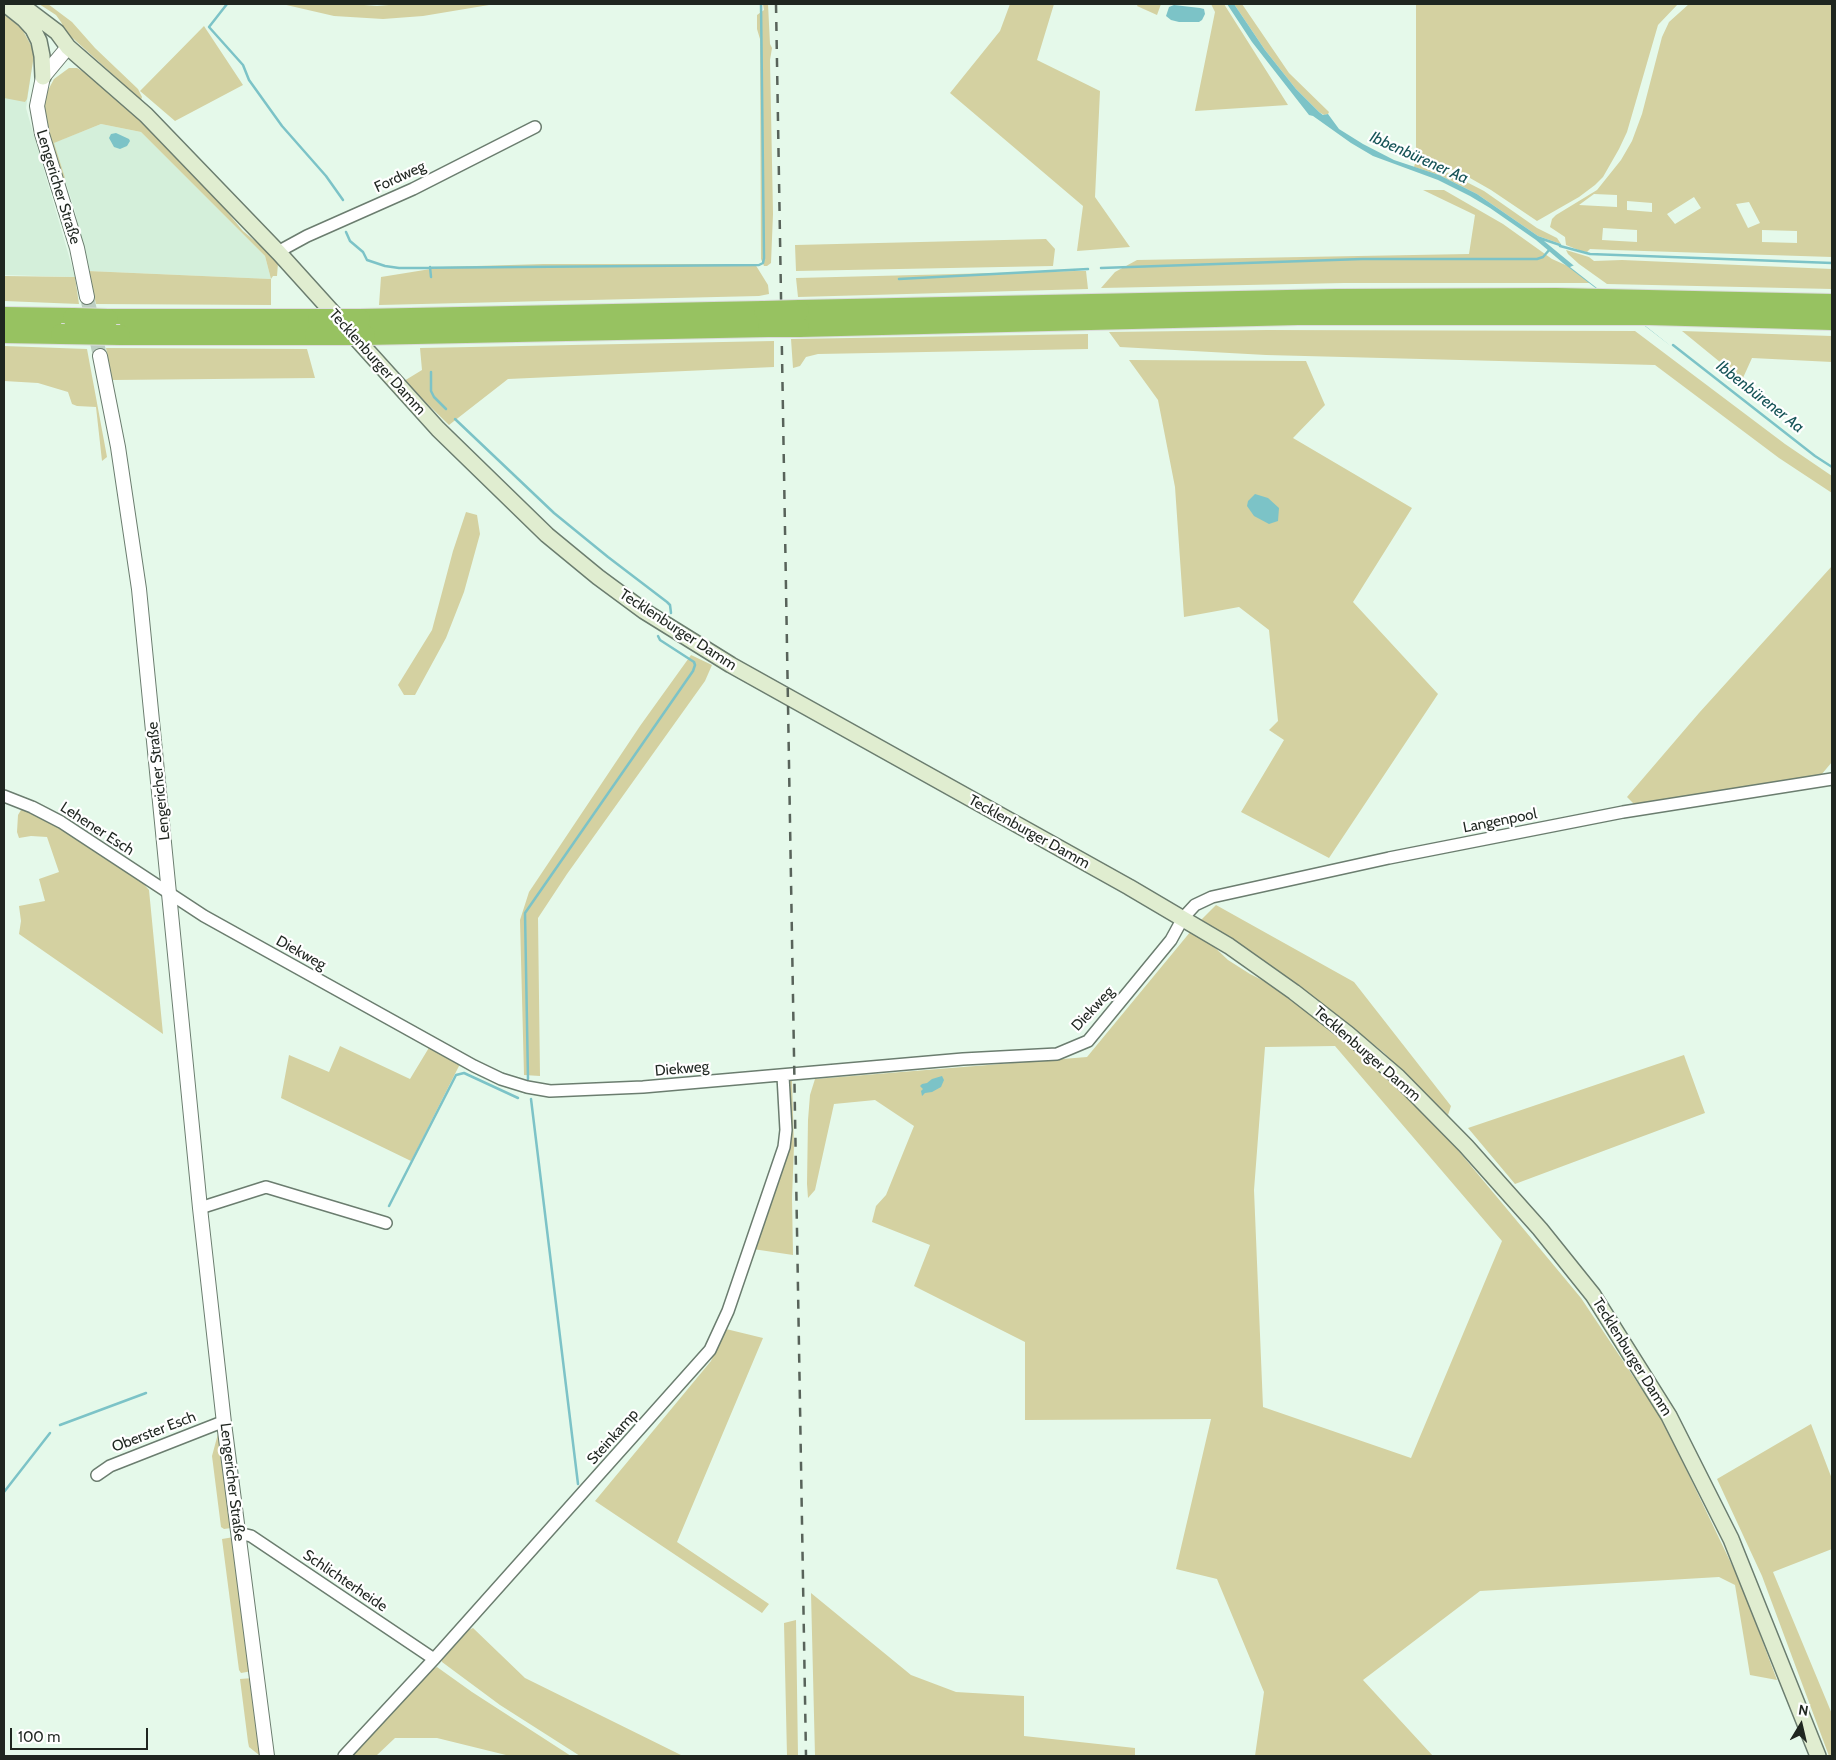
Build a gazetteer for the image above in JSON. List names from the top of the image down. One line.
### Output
{"streets":{"main road":["Lengericher Straße","Tecklenburger Damm"],"street":["Fordweg","Langenpool","Lehener Esch","Diekweg","Oberster Esch","Steinkamp","Schlichterheide"]},"crossings":[["Fordweg","Tecklenburger Damm"],["Lengericher Straße","Tecklenburger Damm"],["Lengericher Straße","Lehener Esch"],["Lengericher Straße","Diekweg"],["Lengericher Straße","Oberster Esch"],["Lengericher Straße","Schlichterheide"],["Tecklenburger Damm","Langenpool"],["Tecklenburger Damm","Diekweg"],["Langenpool","Diekweg"],["Lehener Esch","Diekweg"],["Diekweg","Steinkamp"],["Steinkamp","Schlichterheide"]],"water":["Ibbenbürener Aa"],"scale_bar":"100 m","north":"top"}
